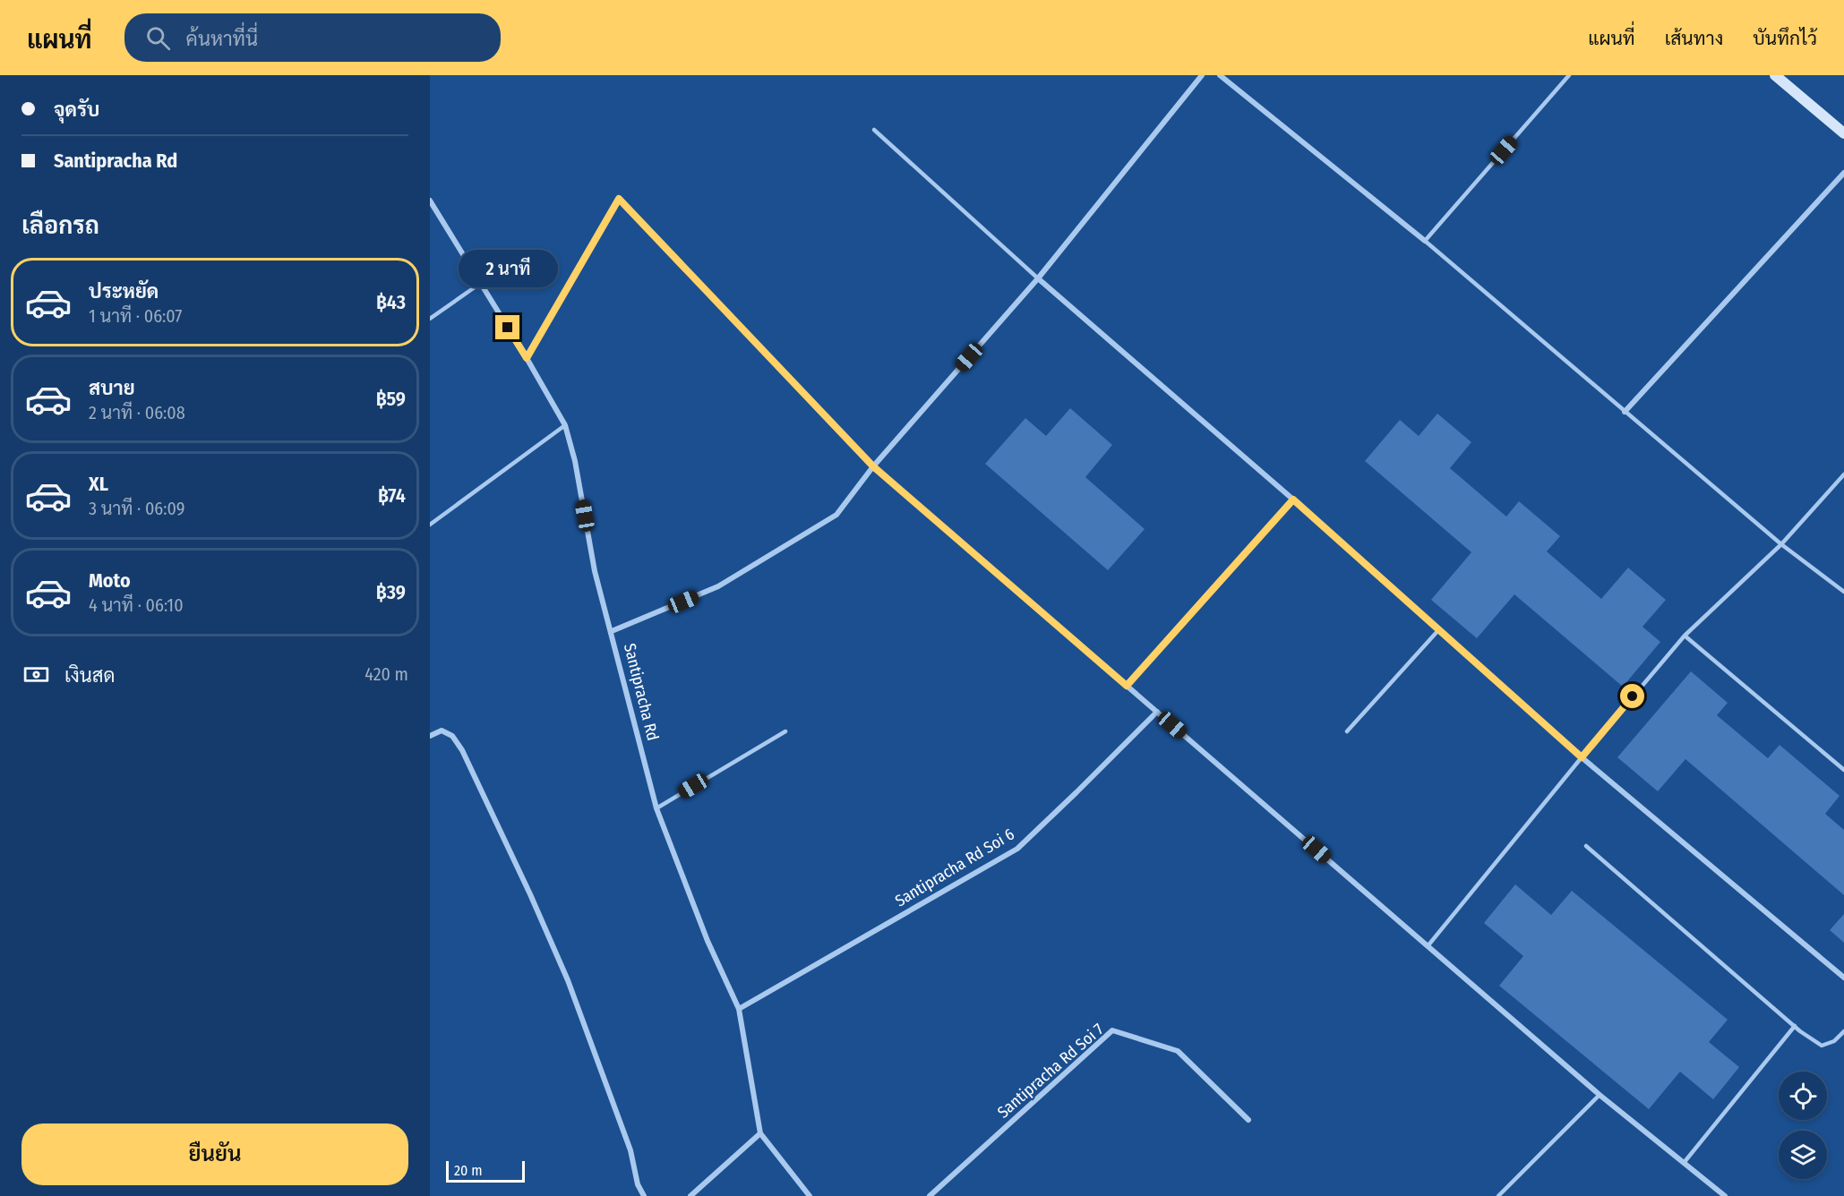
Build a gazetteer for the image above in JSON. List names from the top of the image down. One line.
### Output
{"streets":{"street":["Santipracha Rd","Santipracha Rd Soi 6","Santipracha Rd Soi 7"]},"crossings":[["Santipracha Rd","Santipracha Rd Soi 6"]],"scale_bar":"20 m","page":{"header":"แผนที่","search":"ค้นหาที่นี่","nav":["แผนที่","เส้นทาง","บันทึกไว้"],"banner":["จุดรับ","Santipracha Rd"],"heading":"เลือกรถ","bubble":"2 นาที","list":[{"name":"ประหยัด","note":"1 นาที · 06:07","value":"฿43"},{"name":"สบาย","note":"2 นาที · 06:08","value":"฿59"},{"name":"XL","note":"3 นาที · 06:09","value":"฿74"},{"name":"Moto","note":"4 นาที · 06:10","value":"฿39"}],"pay":["เงินสด","420 m"],"buttons":"ยืนยัน","scale":"20 m"}}
